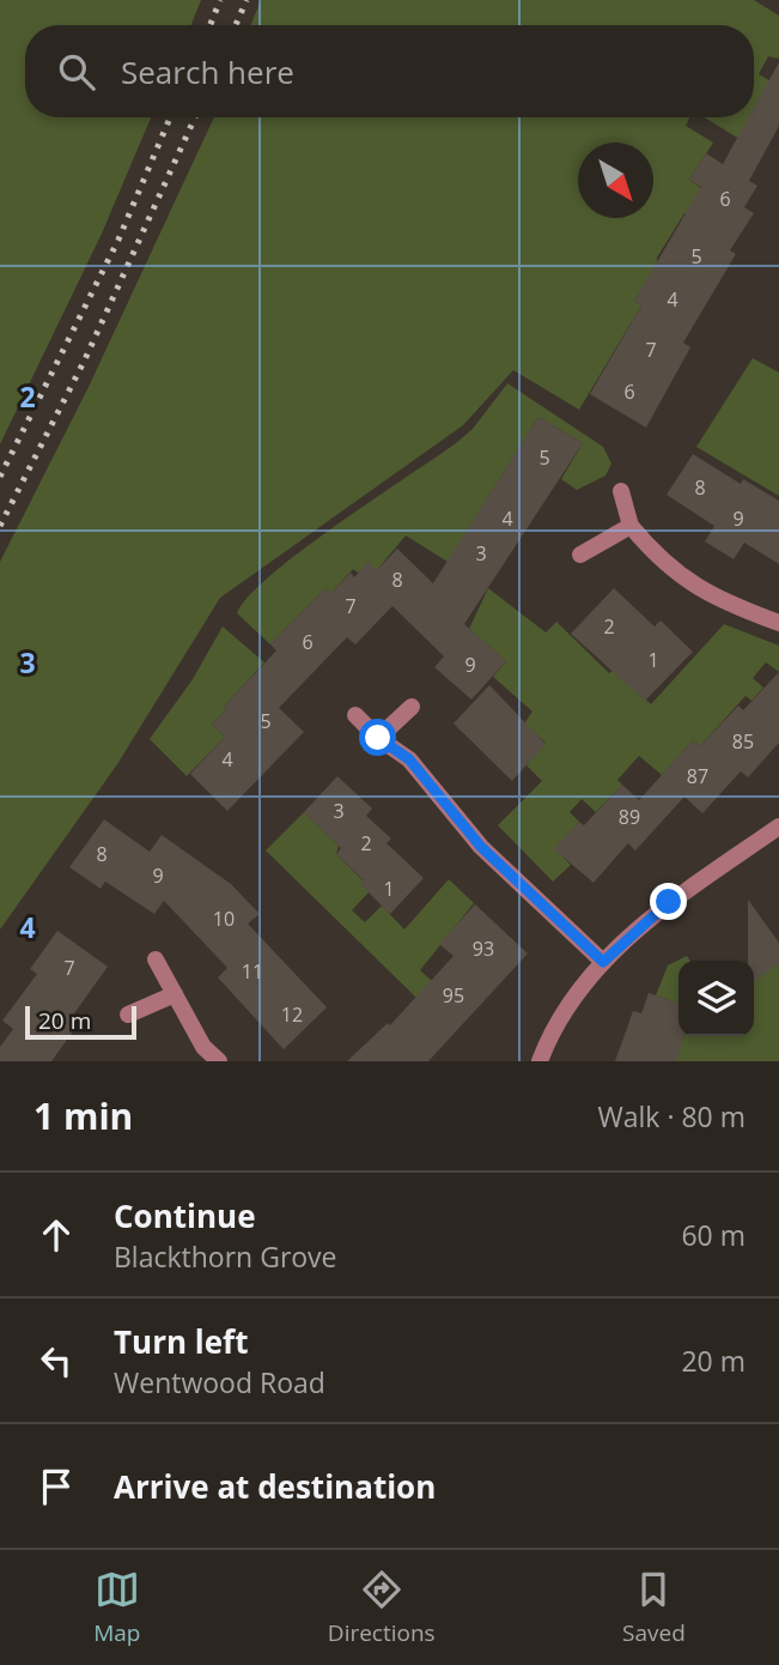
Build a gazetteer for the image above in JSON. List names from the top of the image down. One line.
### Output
{"house_numbers":["6","5","4","7","6","5","8","4","9","3","8","7","2","6","1","9","5","85","4","87","3","89","2","8","9","1","10","93","7","11","95","12"],"scale_bar":"20 m","north":"bottom right","page":{"search":"Search here","scale":"20 m","heading":["1 min","Walk · 80 m"],"list":[["Continue","Blackthorn Grove","60 m"],["Turn left","Wentwood Road","20 m"],"Arrive at destination"],"nav":["Map","Directions","Saved"]},"grid":{"rows":["2","3","4"]}}
